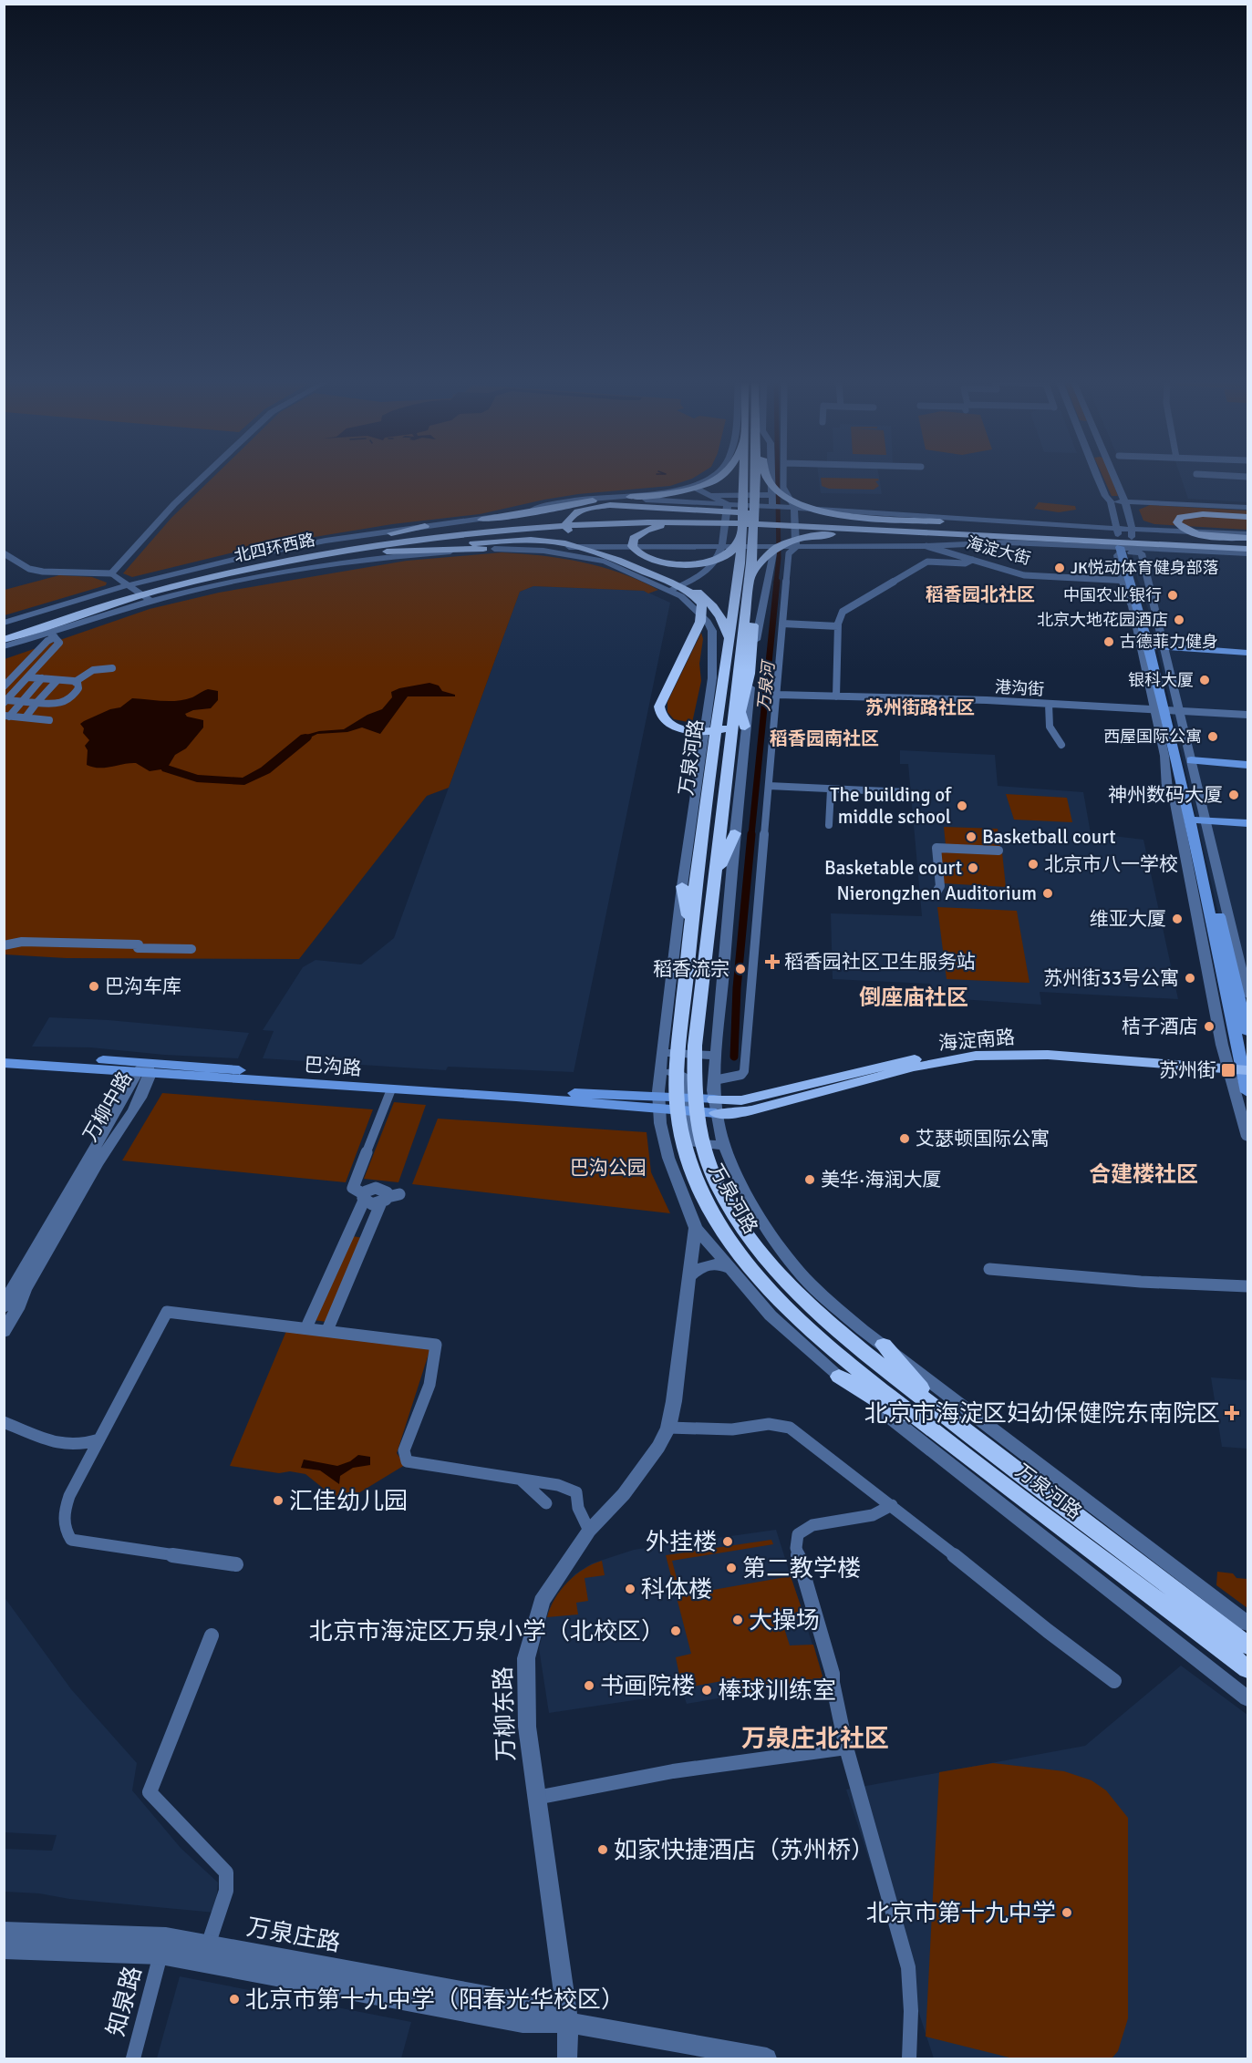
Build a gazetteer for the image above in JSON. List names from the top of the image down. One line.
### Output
{"streets":{"highway":["北四环西路","万泉河路"],"main road":["海淀南路","巴沟路"],"street":["海淀大街","港沟街","万柳中路","万柳东路","万泉庄路","知泉路"]},"crossings":[["北四环西路","海淀大街"],["北四环西路","万泉河路"],["万泉河路","海淀南路"],["万泉河路","巴沟路"],["万泉河路","万柳东路"],["巴沟路","万柳中路"],["万柳东路","万泉庄路"],["万泉庄路","知泉路"]],"districts":["稻香园北社区","苏州街路社区","稻香园南社区","倒座庙社区","合建楼社区","万泉庄北社区"],"water":["万泉河"],"parks":["巴沟公园"],"places":{"other":["JK悦动体育健身部落","中国农业银行","北京大地花园酒店","古德菲力健身","银科大厦","西屋国际公寓","神州数码大厦","The building of middle school","Basketball court","北京市八一学校","Basketable court","Nierongzhen Auditorium","维亚大厦","稻香流宗","苏州街33号公寓","巴沟车库","桔子酒店","艾瑟顿国际公寓","美华·海润大厦","汇佳幼儿园","外挂楼","第二教学楼","科体楼","大操场","北京市海淀区万泉小学（北校区）","书画院楼","棒球训练室","如家快捷酒店（苏州桥）","北京市第十九中学","北京市第十九中学（阳春光华校区）"],"health":["稻香园社区卫生服务站","北京市海淀区妇幼保健院东南院区"],"transit":["苏州街"]}}
